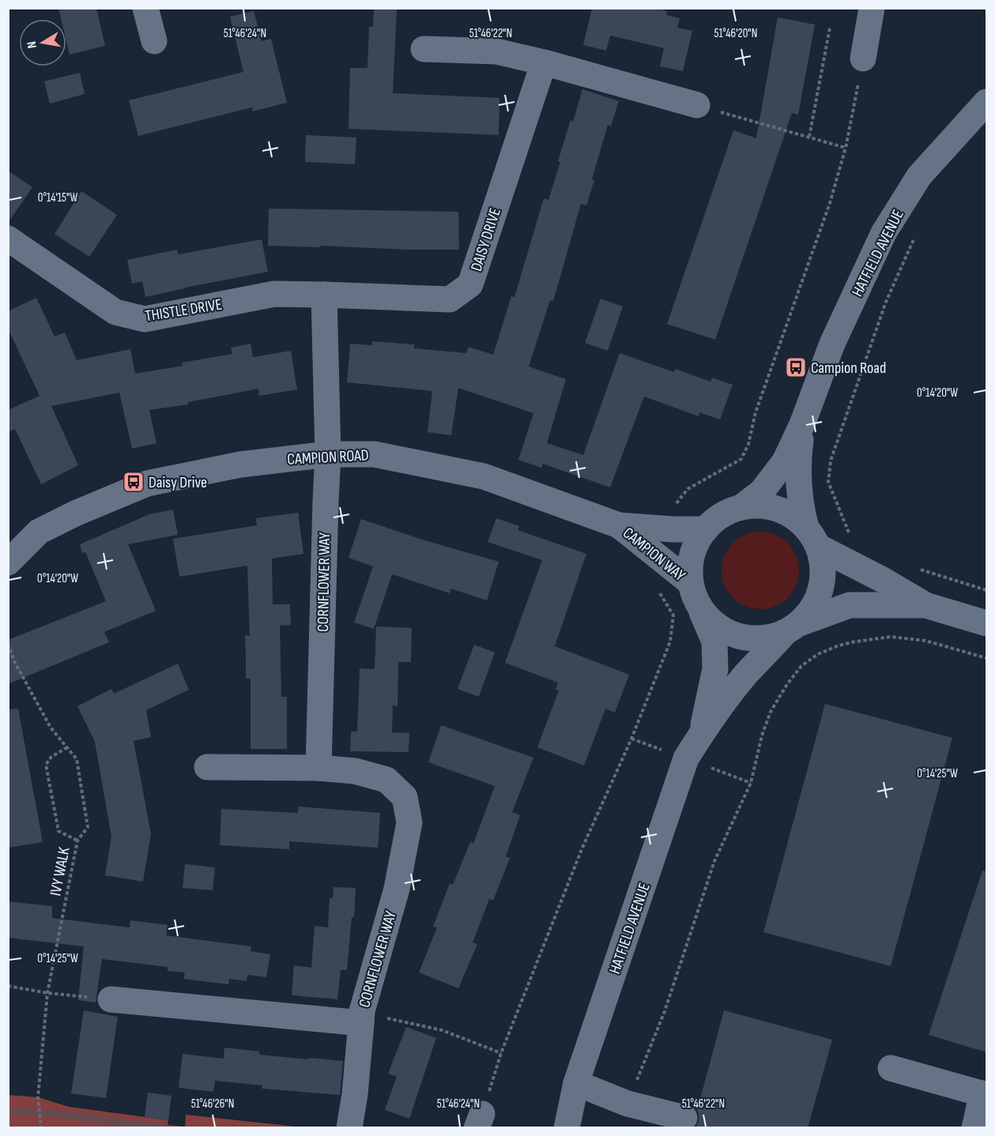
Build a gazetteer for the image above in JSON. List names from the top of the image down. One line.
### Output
{"streets":{"street":["DAISY DRIVE","HATFIELD AVENUE","THISTLE DRIVE","CAMPION ROAD","CAMPION WAY","CORNFLOWER WAY"],"path":["IVY WALK"]},"crossings":[["DAISY DRIVE","THISTLE DRIVE"],["HATFIELD AVENUE","CAMPION WAY"],["CAMPION ROAD","CAMPION WAY"],["CAMPION ROAD","CORNFLOWER WAY"]],"places":{"bus stop":["Campion Road","Daisy Drive"]},"north":"left","coordinates":["51°46'24\"N","51°46'22\"N","51°46'20\"N","0°14'15\"W","0°14'20\"W","0°14'25\"W","51°46'26\"N"]}
